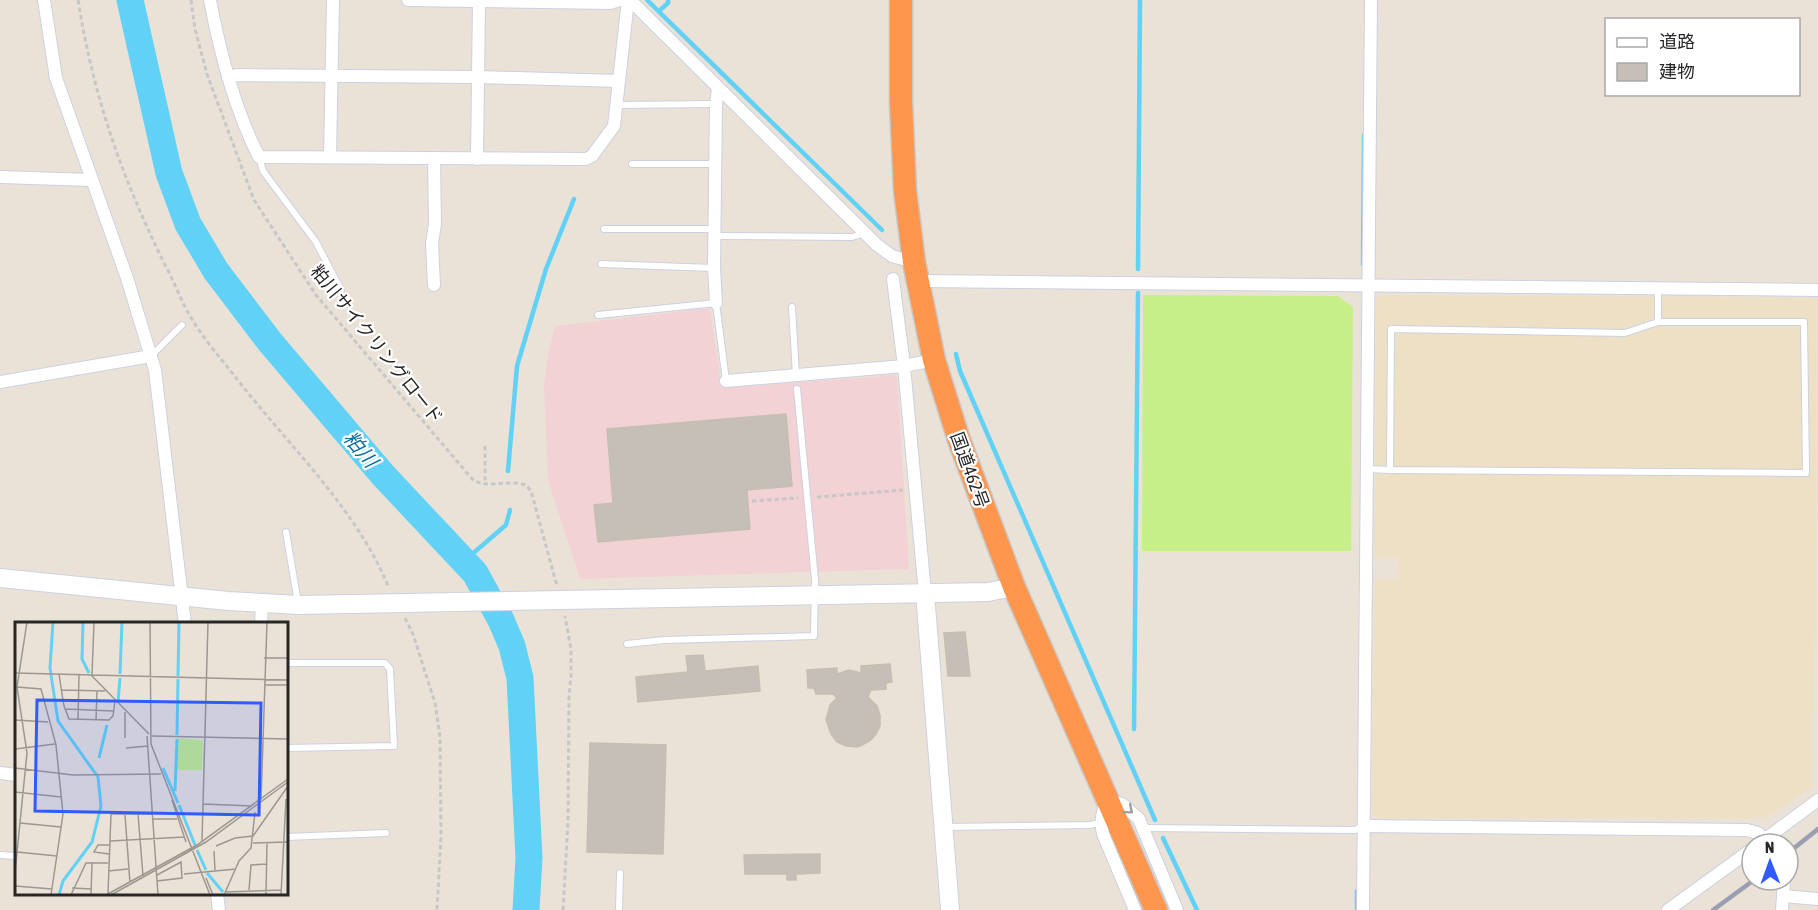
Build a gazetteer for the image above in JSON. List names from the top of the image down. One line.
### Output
{"streets":{"highway":["国道462号"],"path":["粕川サイクリングロード"]},"water":["粕川"],"legend":["道路","建物"],"north":"top"}
